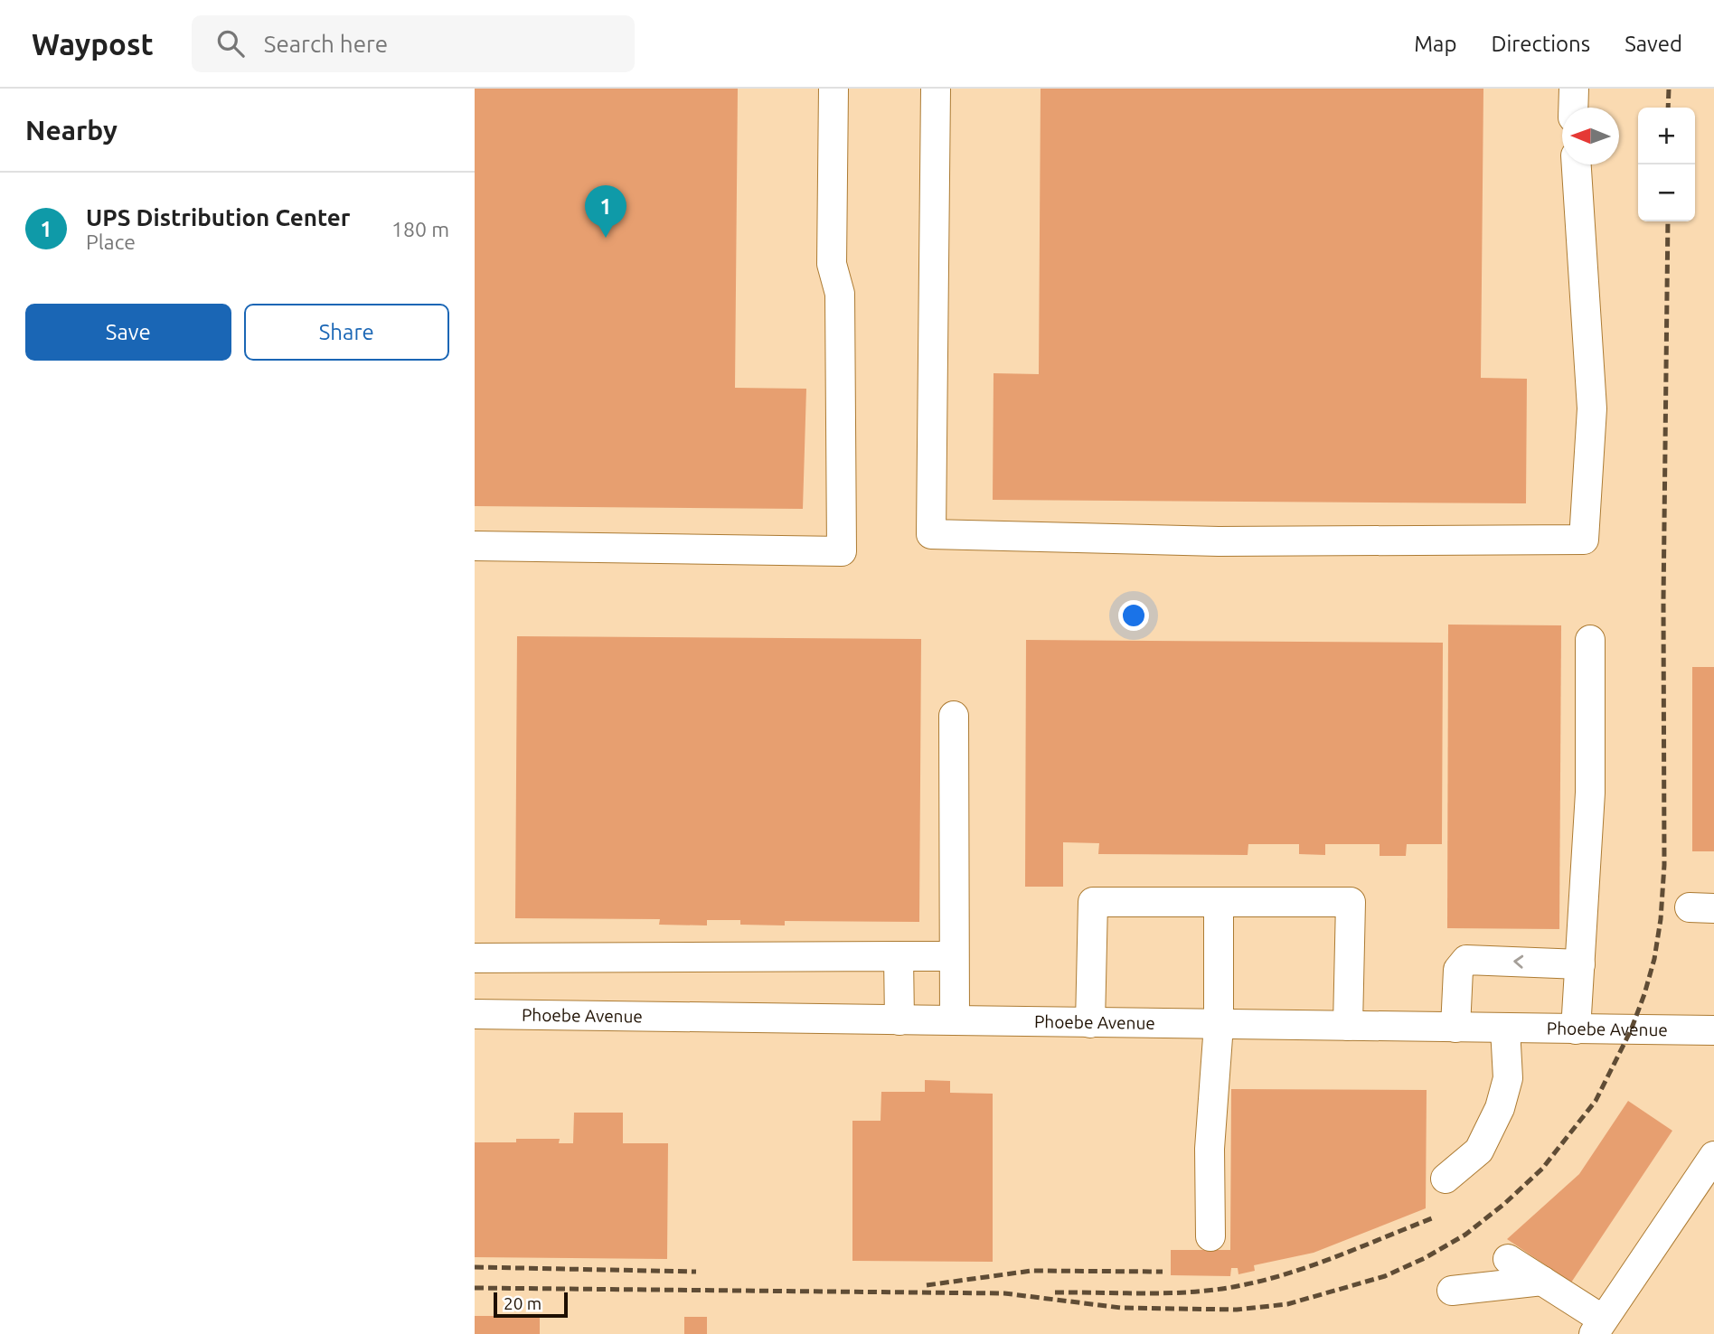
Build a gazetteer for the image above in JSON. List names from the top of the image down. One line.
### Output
{"streets":{"street":["Phoebe Avenue"]},"scale_bar":"20 m","north":"left","page":{"header":"Waypost","search":"Search here","nav":["Map","Directions","Saved"],"heading":"Nearby","map_buttons":["+","−"],"list":[{"mark":"1","name":"UPS Distribution Center","note":"Place","value":"180 m"}],"pins":"1","buttons":["Save","Share"],"scale":"20 m"}}
